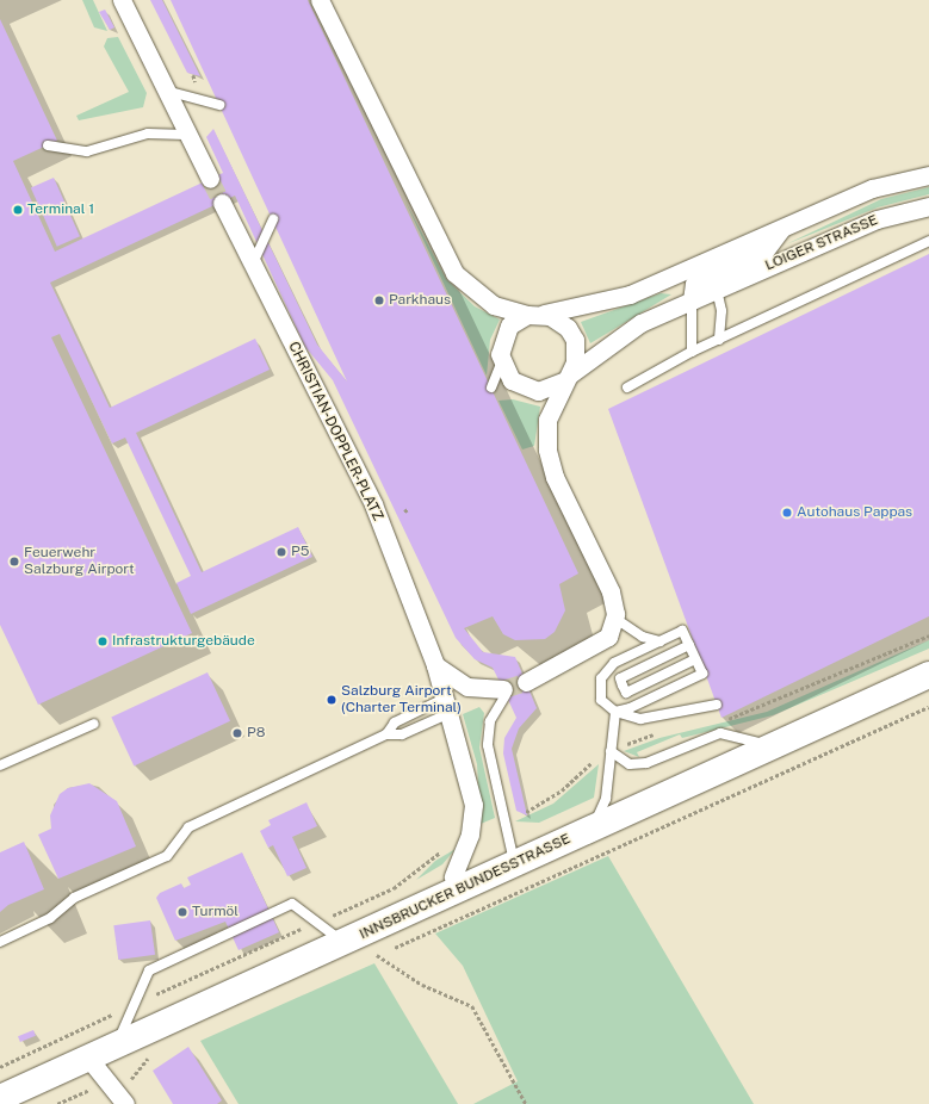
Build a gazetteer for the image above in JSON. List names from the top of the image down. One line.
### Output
{"streets":{"main road":["INNSBRUCKER BUNDESSTRASSE"],"street":["LOIGER STRASSE","CHRISTIAN-DOPPLER-PLATZ"]},"crossings":[["CHRISTIAN-DOPPLER-PLATZ","INNSBRUCKER BUNDESSTRASSE"]],"places":["Terminal 1","Parkhaus","Autohaus Pappas","P5","Feuerwehr Salzburg Airport","Infrastrukturgebäude","Salzburg Airport (Charter Terminal)","P8","Turmöl"]}
